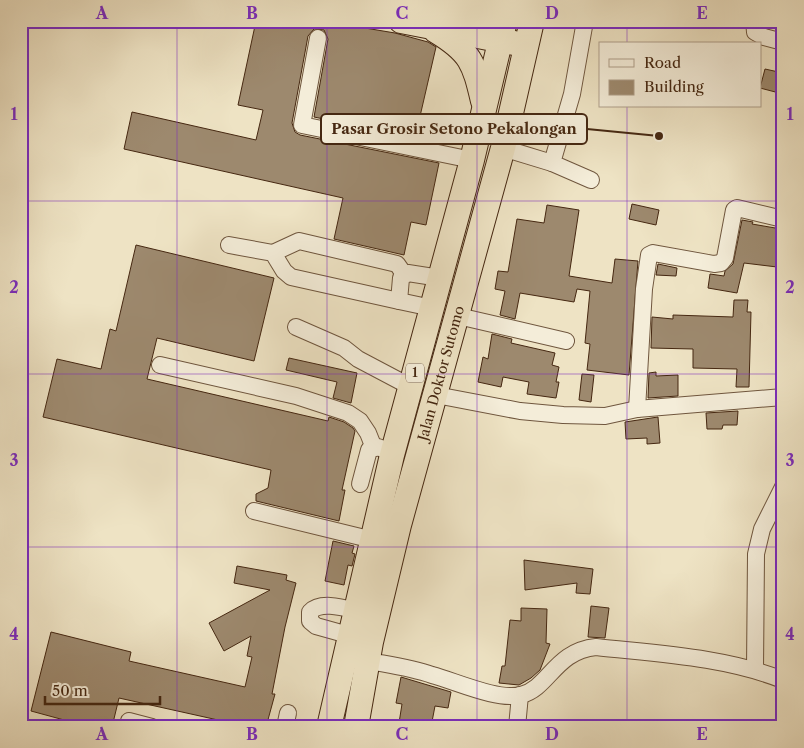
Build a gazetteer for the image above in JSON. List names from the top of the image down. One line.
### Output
{"streets":{"highway":["1","Jalan Doktor Sutomo"]},"places":["Pasar Grosir Setono Pekalongan"],"legend":["Road","Building"],"scale_bar":"50 m","grid":{"columns":["A","B","C","D","E"],"rows":["1","2","3","4"]}}
